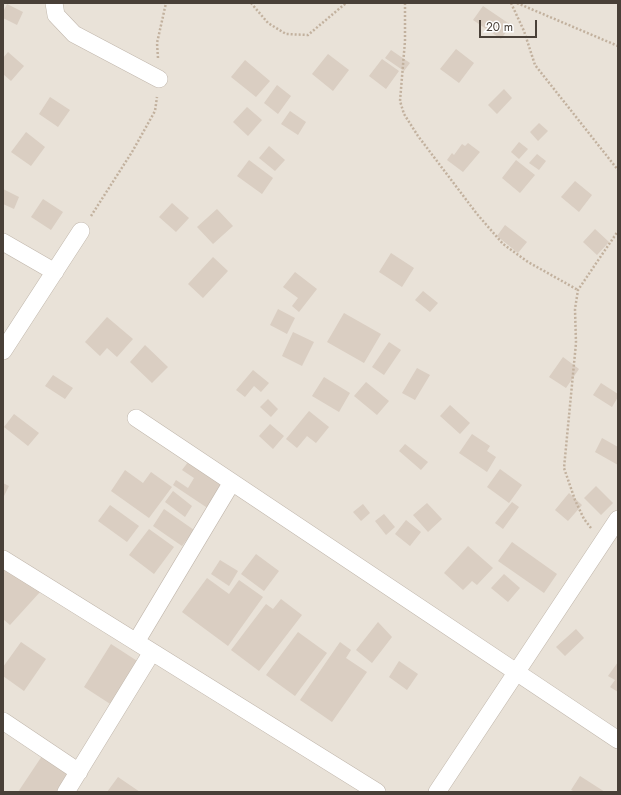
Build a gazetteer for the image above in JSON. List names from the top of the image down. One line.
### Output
{"scale_bar":"20 m"}
